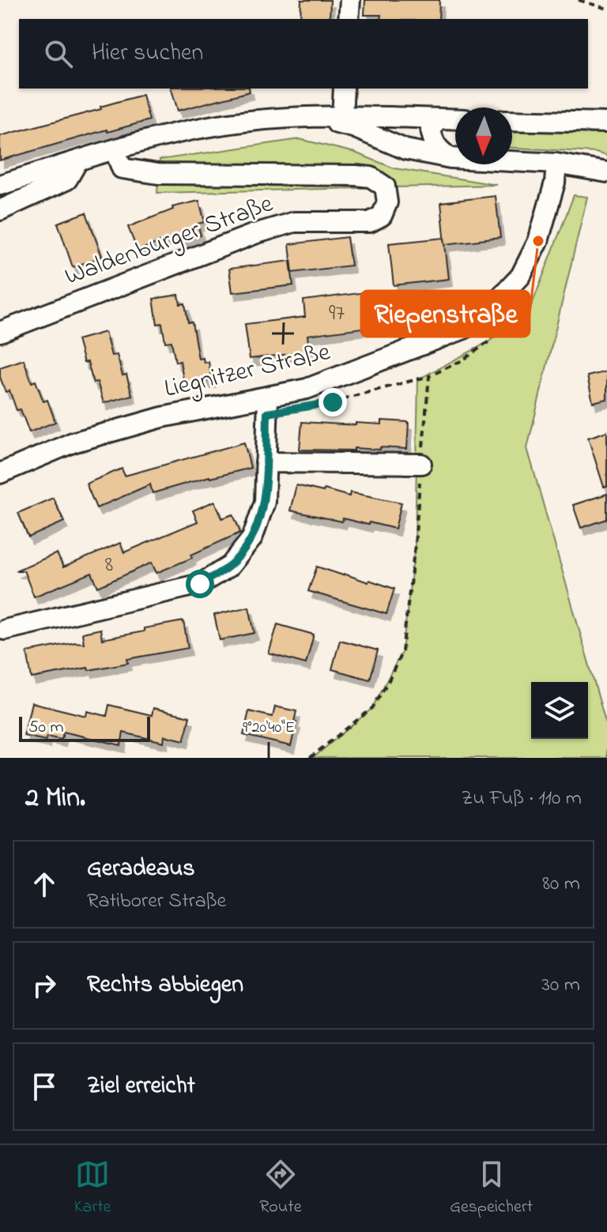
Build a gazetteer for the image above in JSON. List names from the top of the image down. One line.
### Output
{"streets":{"street":["Waldenburger Straße","Liegnitzer Straße"]},"places":["Riepenstraße"],"house_numbers":["97","8"],"scale_bar":"50 m","north":"bottom","page":{"search":"Hier suchen","scale":"50 m","heading":["2 Min.","Zu Fuß · 110 m"],"list":[["Geradeaus","Ratiborer Straße","80 m"],["Rechts abbiegen","30 m"],"Ziel erreicht"],"nav":["Karte","Route","Gespeichert"]},"coordinates":["9°20'40\"E"]}
